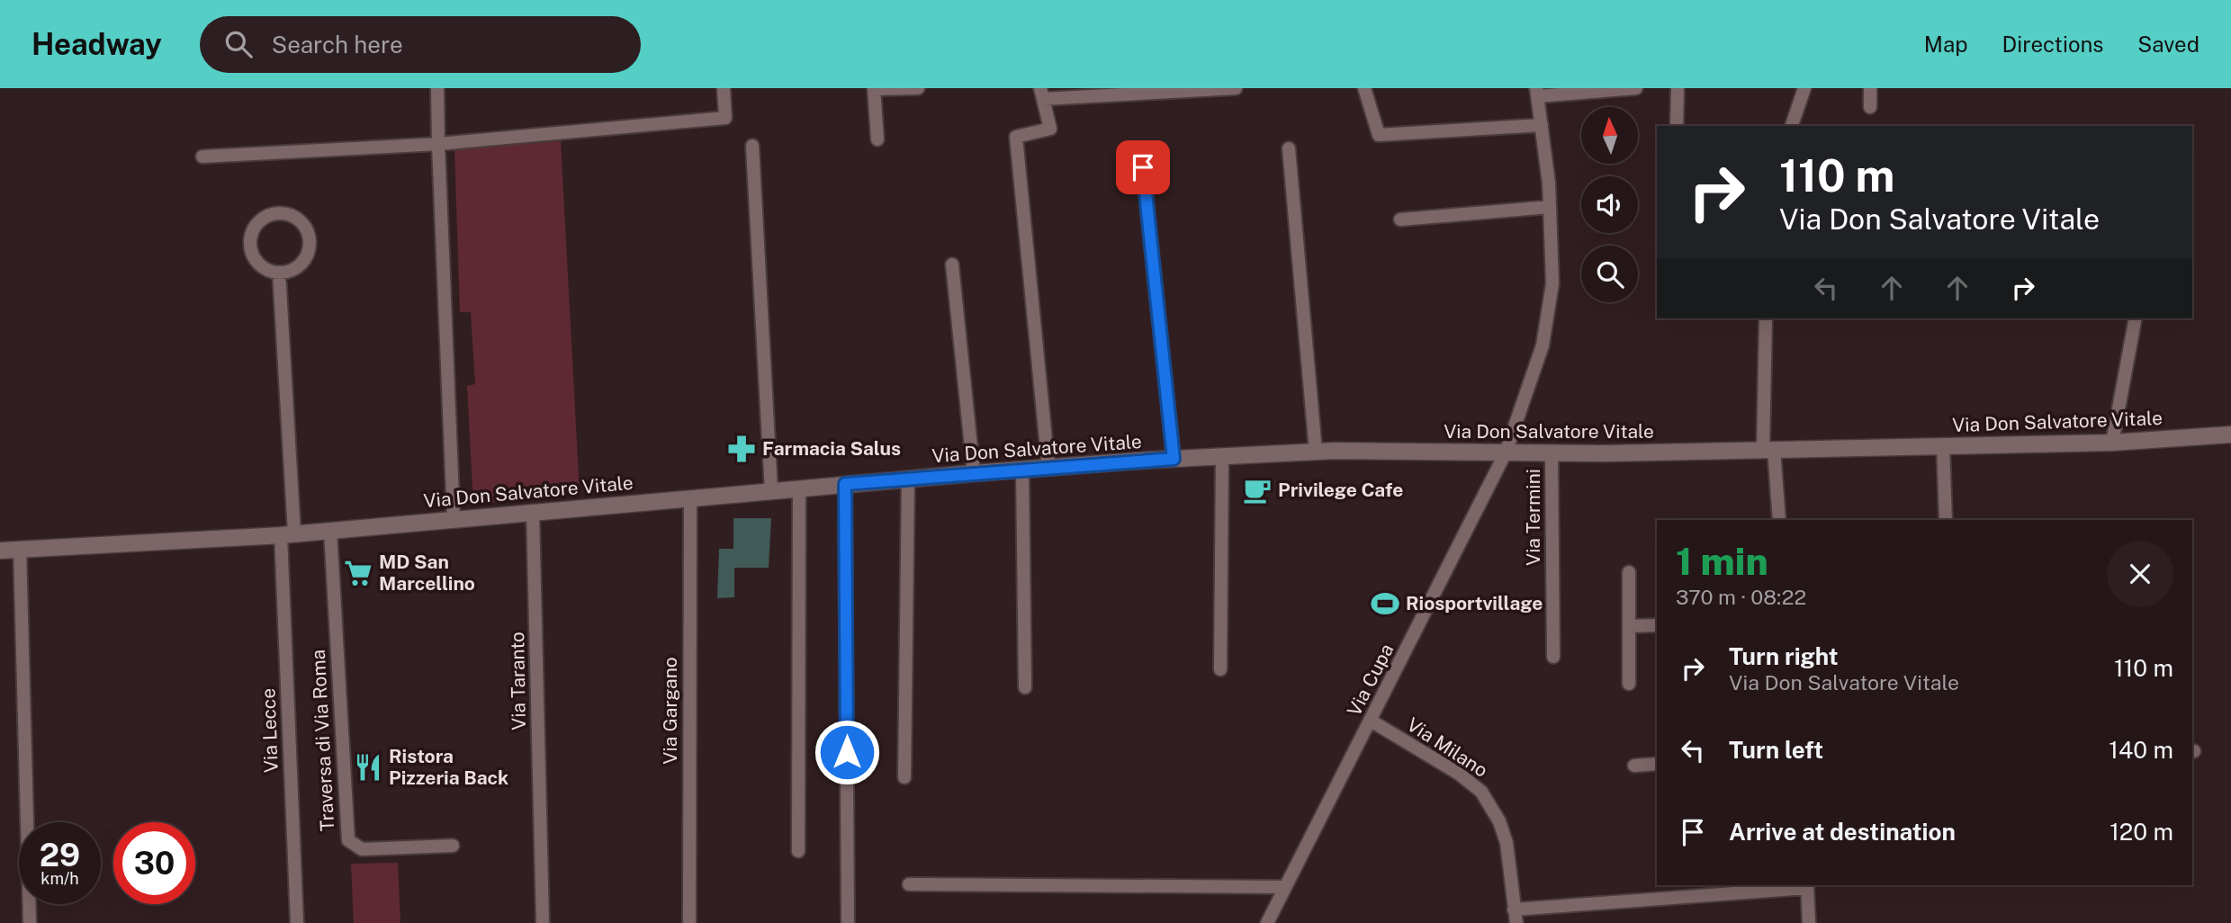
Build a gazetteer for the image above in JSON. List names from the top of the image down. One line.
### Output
{"streets":{"street":["Via Don Salvatore Vitale","Via Termini","Via Cupa","Via Taranto","Via Gargano","Via Lecce","Traversa di Via Roma","Via Milano"]},"crossings":[["Via Don Salvatore Vitale","Via Termini"],["Via Don Salvatore Vitale","Via Cupa"],["Via Don Salvatore Vitale","Via Taranto"],["Via Don Salvatore Vitale","Via Gargano"],["Via Don Salvatore Vitale","Via Lecce"],["Via Don Salvatore Vitale","Traversa di Via Roma"],["Via Cupa","Via Milano"]],"places":{"pharmacy":["Farmacia Salus"],"cafe":["Privilege Cafe"],"supermarket":["MD San Marcellino"],"sports":["Riosportvillage"],"restaurant":["Ristora Pizzeria Back"]},"north":"top","page":{"header":"Headway","search":"Search here","nav":["Map","Directions","Saved"],"turn":["110 m","Via Don Salvatore Vitale"],"heading":["1 min","370 m · 08:22"],"list":[{"name":"Turn right","note":"Via Don Salvatore Vitale","value":"110 m"},{"name":"Turn left","value":"140 m"},{"name":"Arrive at destination","value":"120 m"}],"speed":"29 km/h","limit":"30"}}
